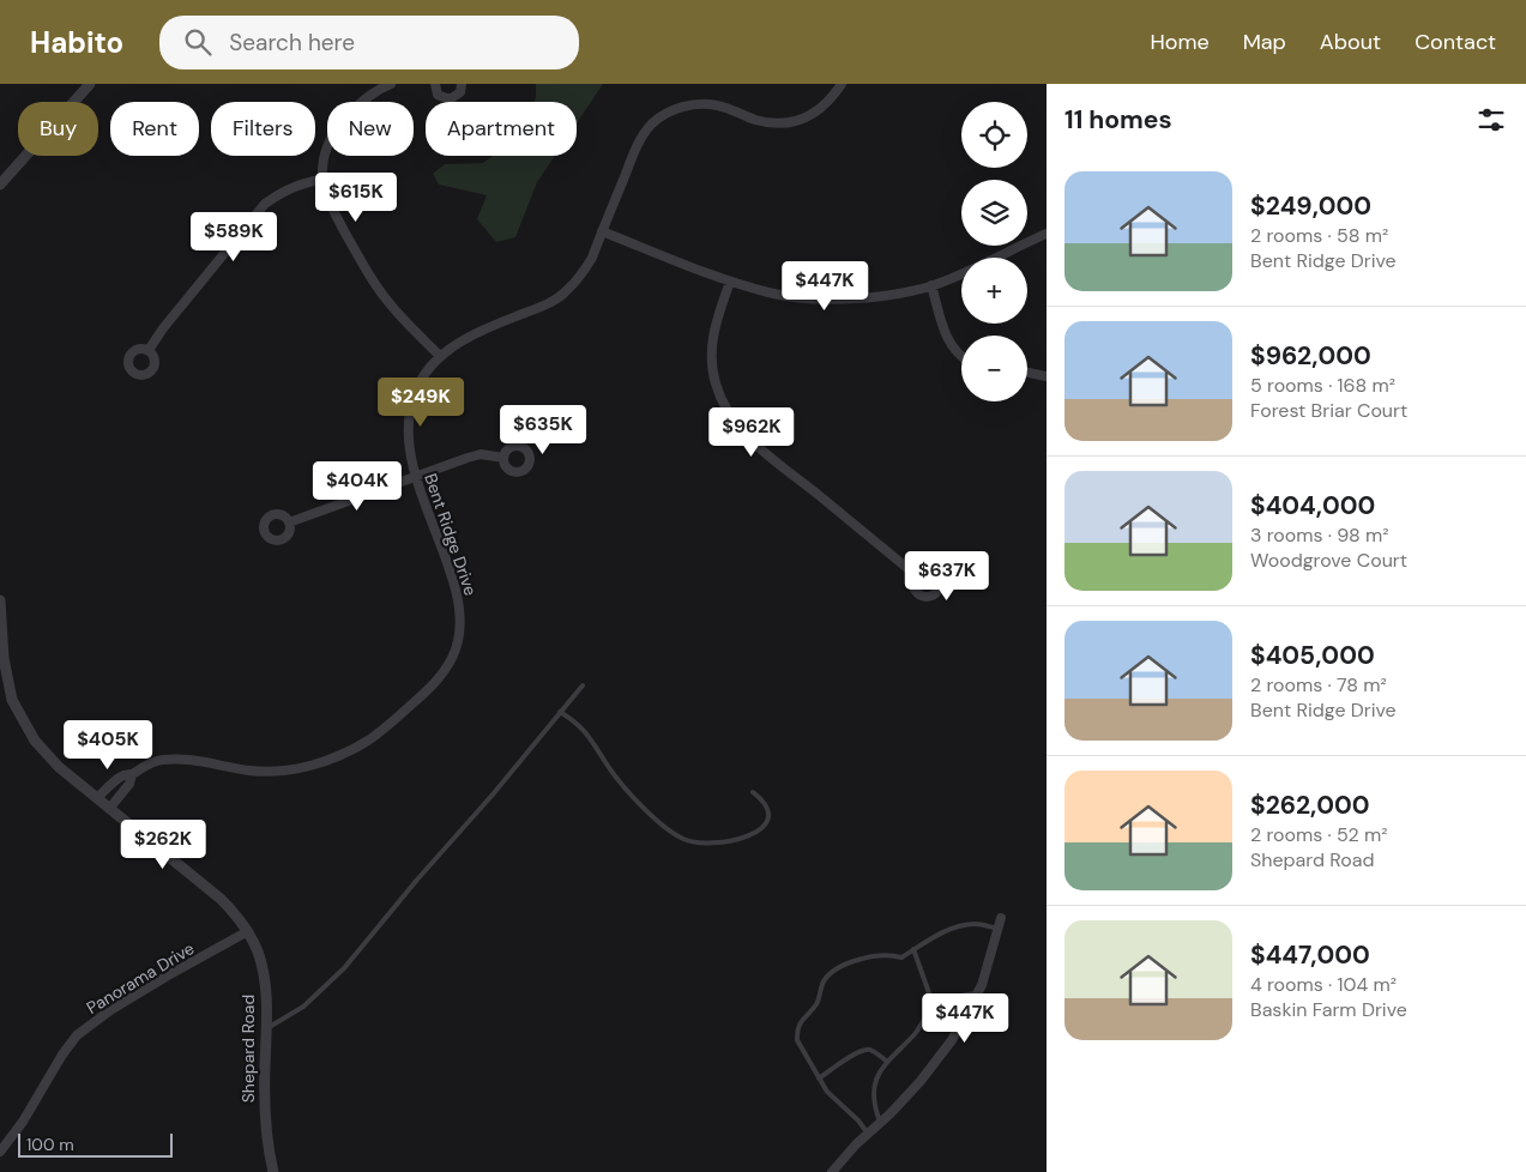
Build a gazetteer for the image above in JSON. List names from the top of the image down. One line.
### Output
{"streets":{"street":["Bent Ridge Drive","Panorama Drive","Shepard Road"]},"crossings":[["Bent Ridge Drive","Shepard Road"],["Panorama Drive","Shepard Road"]],"scale_bar":"100 m","page":{"header":"Habito","search":"Search here","nav":["Home","Map","About","Contact"],"heading":"11 homes","map_buttons":["+","−"],"chip":["Buy","Rent","Filters","New","Apartment"],"list":[{"name":"$249,000","note":"2 rooms · 58 m² · Bent Ridge Drive"},{"name":"$962,000","note":"5 rooms · 168 m² · Forest Briar Court"},{"name":"$404,000","note":"3 rooms · 98 m² · Woodgrove Court"},{"name":"$405,000","note":"2 rooms · 78 m² · Bent Ridge Drive"},{"name":"$262,000","note":"2 rooms · 52 m² · Shepard Road"},{"name":"$447,000","note":"4 rooms · 104 m² · Baskin Farm Drive"}],"price":["$615K","$589K","$447K","$249K","$635K","$962K","$404K","$637K","$405K","$262K","$447K"],"scale":"100 m"}}
